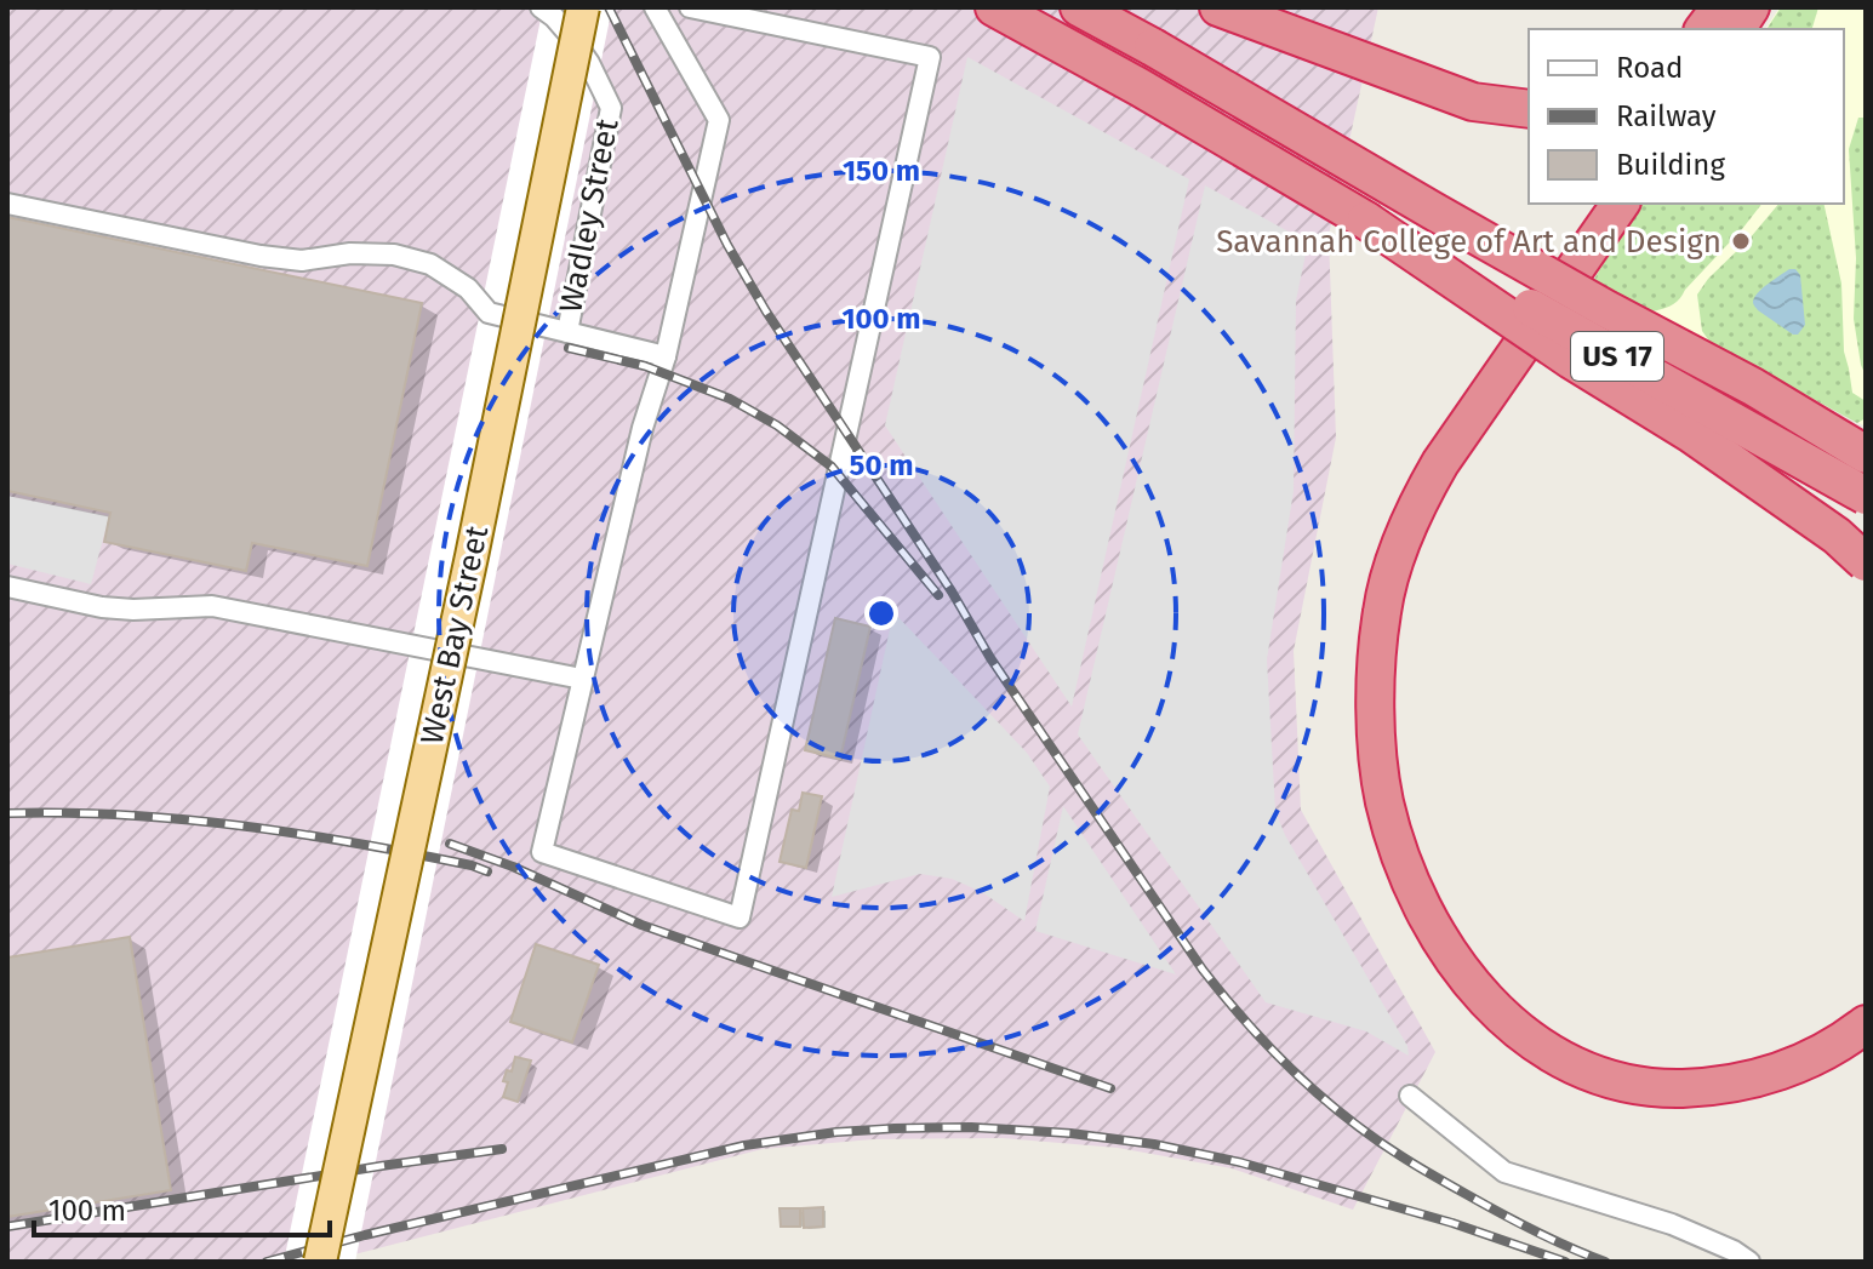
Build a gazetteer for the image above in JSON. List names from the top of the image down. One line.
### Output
{"streets":{"highway":["US 17"],"main road":["West Bay Street"],"street":["Wadley Street"]},"places":["Savannah College of Art and Design"],"legend":["Road","Railway","Building"],"scale_bar":"100 m","rings":["150 m","100 m","50 m"]}
